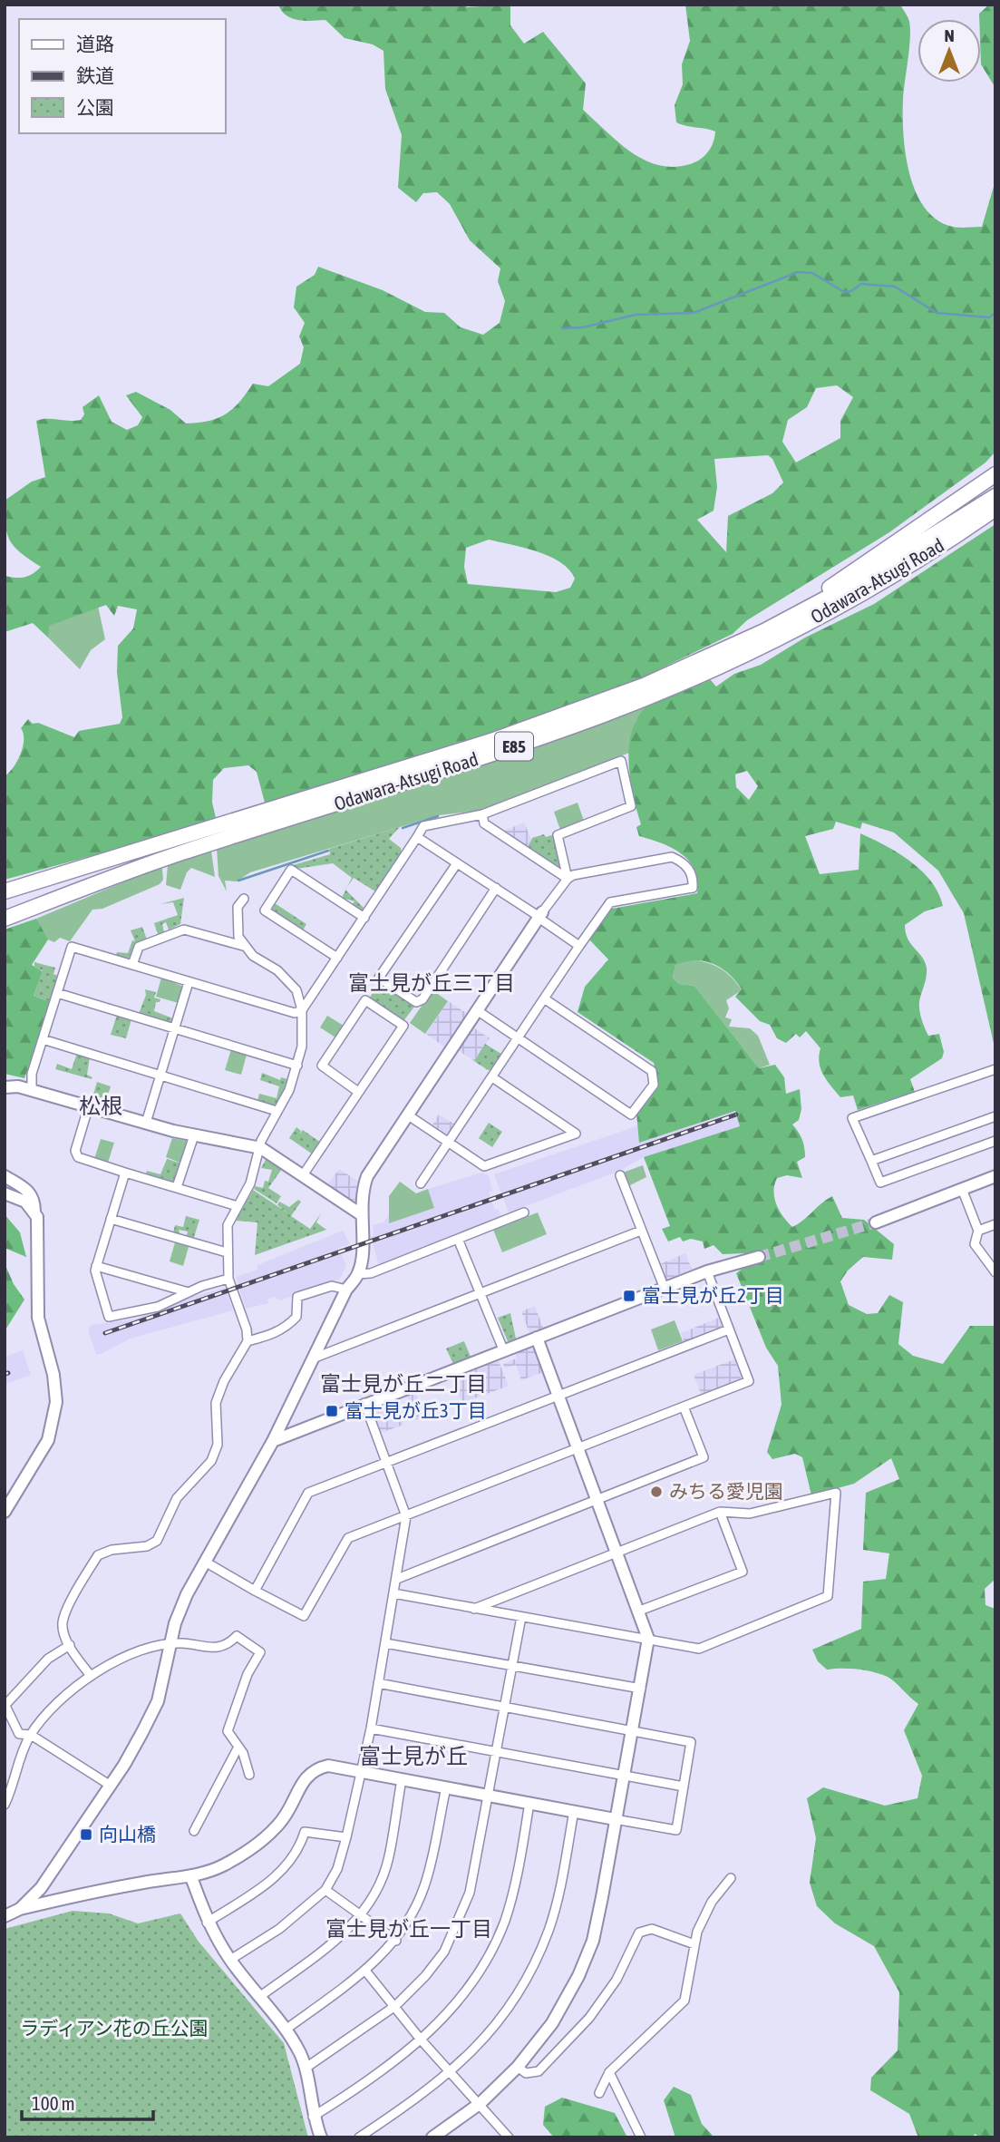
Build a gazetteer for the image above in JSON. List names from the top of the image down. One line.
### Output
{"streets":{"highway":["Odawara-Atsugi Road","E85"]},"districts":["富士見が丘三丁目","松根","富士見が丘二丁目","富士見が丘","富士見が丘一丁目"],"parks":["ラディアン花の丘公園"],"places":{"transit":["富士見が丘2丁目","富士見が丘3丁目","向山橋"],"other":["みちる愛児園"]},"legend":["道路","鉄道","公園"],"scale_bar":"100 m","north":"top"}
